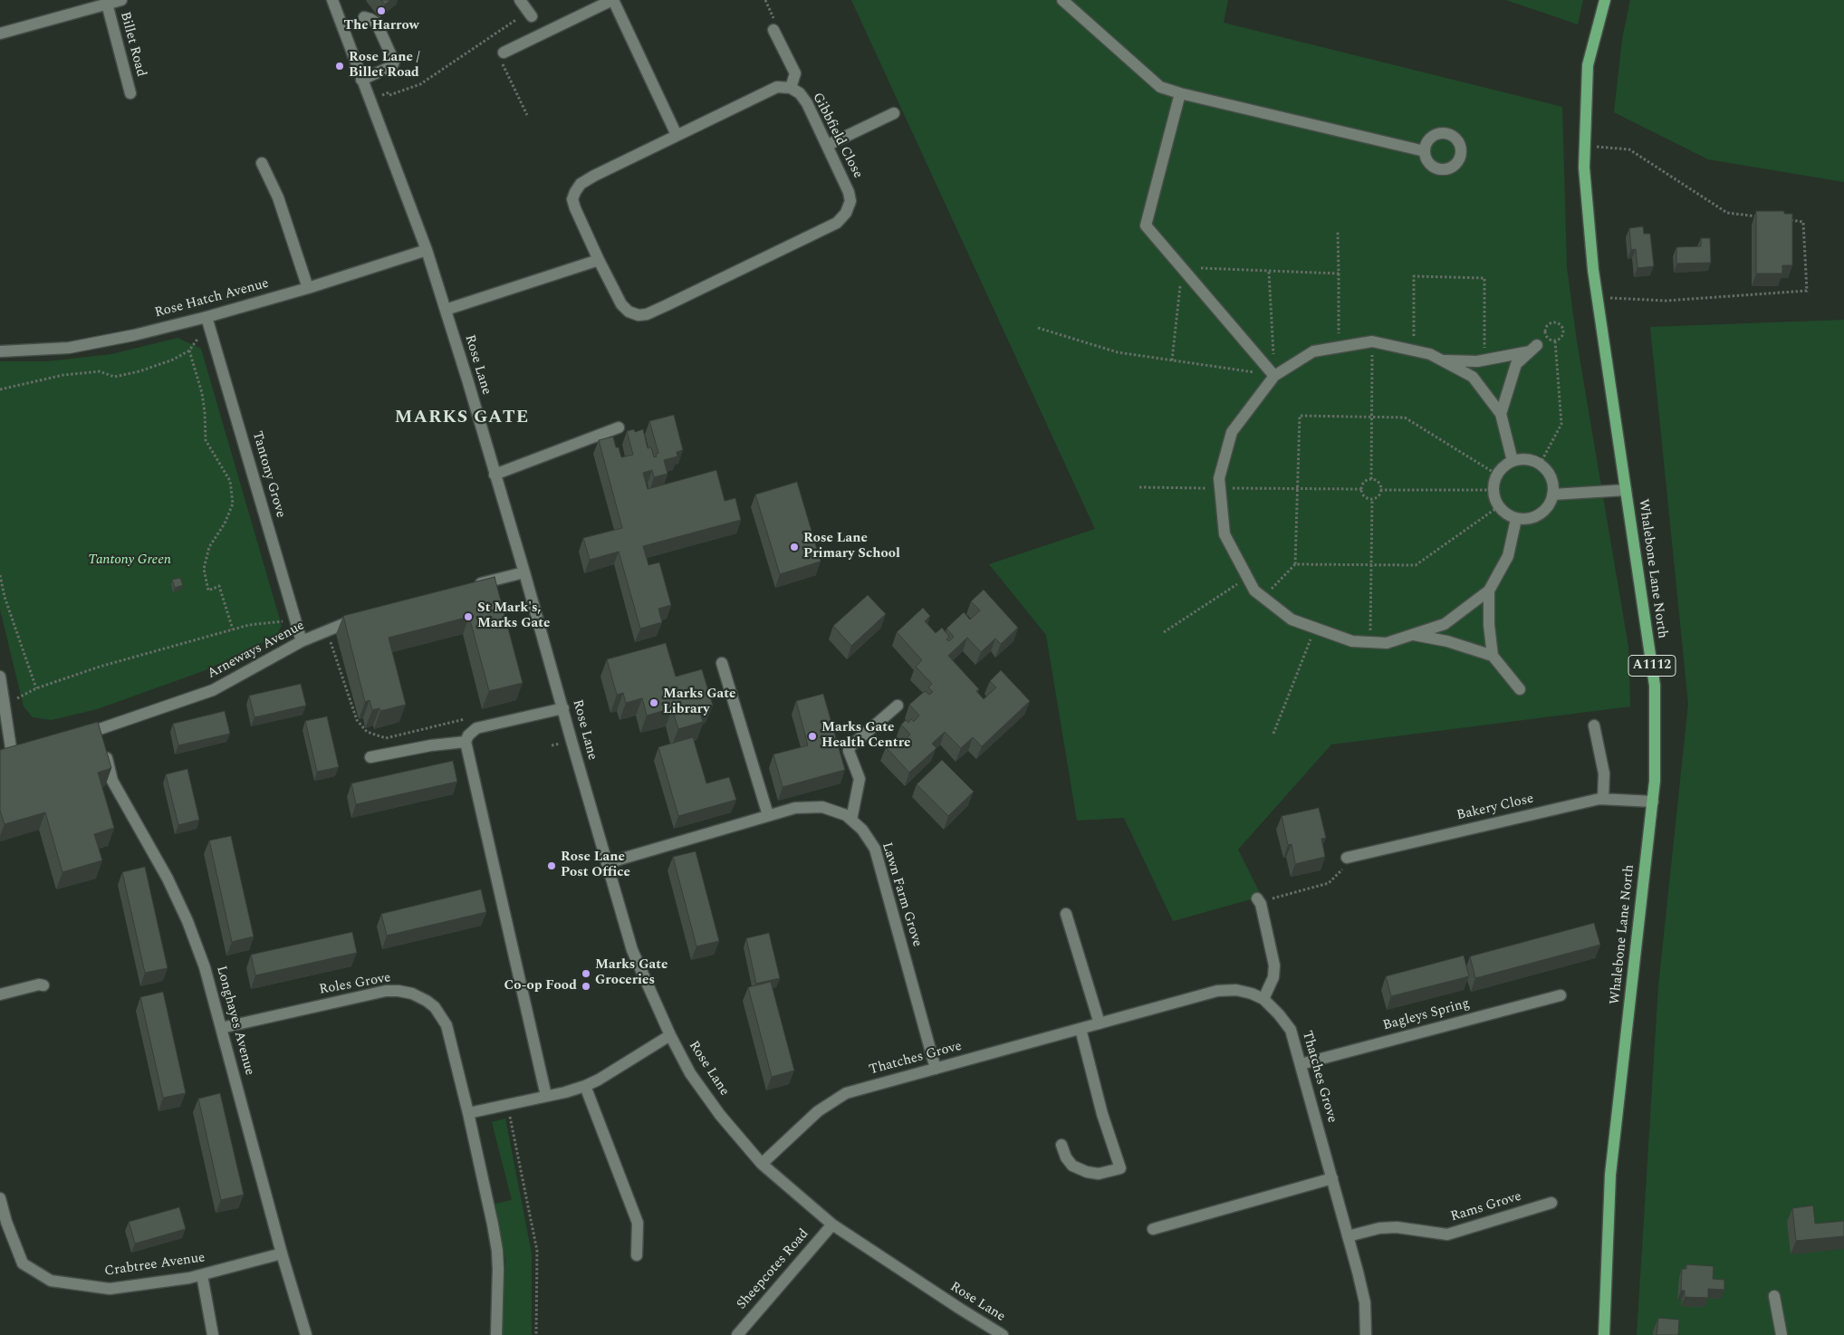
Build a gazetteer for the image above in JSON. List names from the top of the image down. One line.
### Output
{"streets":{"main road":["Whalebone Lane North","A1112"],"street":["Billet Road","Gibbfield Close","Rose Hatch Avenue","Rose Lane","Tantony Grove","Arneways Avenue","Bakery Close","Lawn Farm Grove","Roles Grove","Bagleys Spring","Longhayes Avenue","Thatches Grove","Rams Grove","Crabtree Avenue","Sheepcotes Road"]},"crossings":[["Rose Hatch Avenue","Rose Lane"],["Rose Hatch Avenue","Tantony Grove"],["Rose Lane","Lawn Farm Grove"],["Rose Lane","Thatches Grove"],["Rose Lane","Sheepcotes Road"],["Tantony Grove","Arneways Avenue"],["Whalebone Lane North","Bakery Close"],["Arneways Avenue","Longhayes Avenue"],["Lawn Farm Grove","Thatches Grove"],["Roles Grove","Longhayes Avenue"],["Bagleys Spring","Thatches Grove"],["Longhayes Avenue","Crabtree Avenue"],["Thatches Grove","Rams Grove"]],"districts":["MARKS GATE"],"parks":["Tantony Green"],"places":["The Harrow","Rose Lane / Billet Road","Rose Lane Primary School","St Mark's, Marks Gate","Marks Gate Library","Marks Gate Health Centre","Rose Lane Post Office","Marks Gate Groceries","Co-op Food"]}
